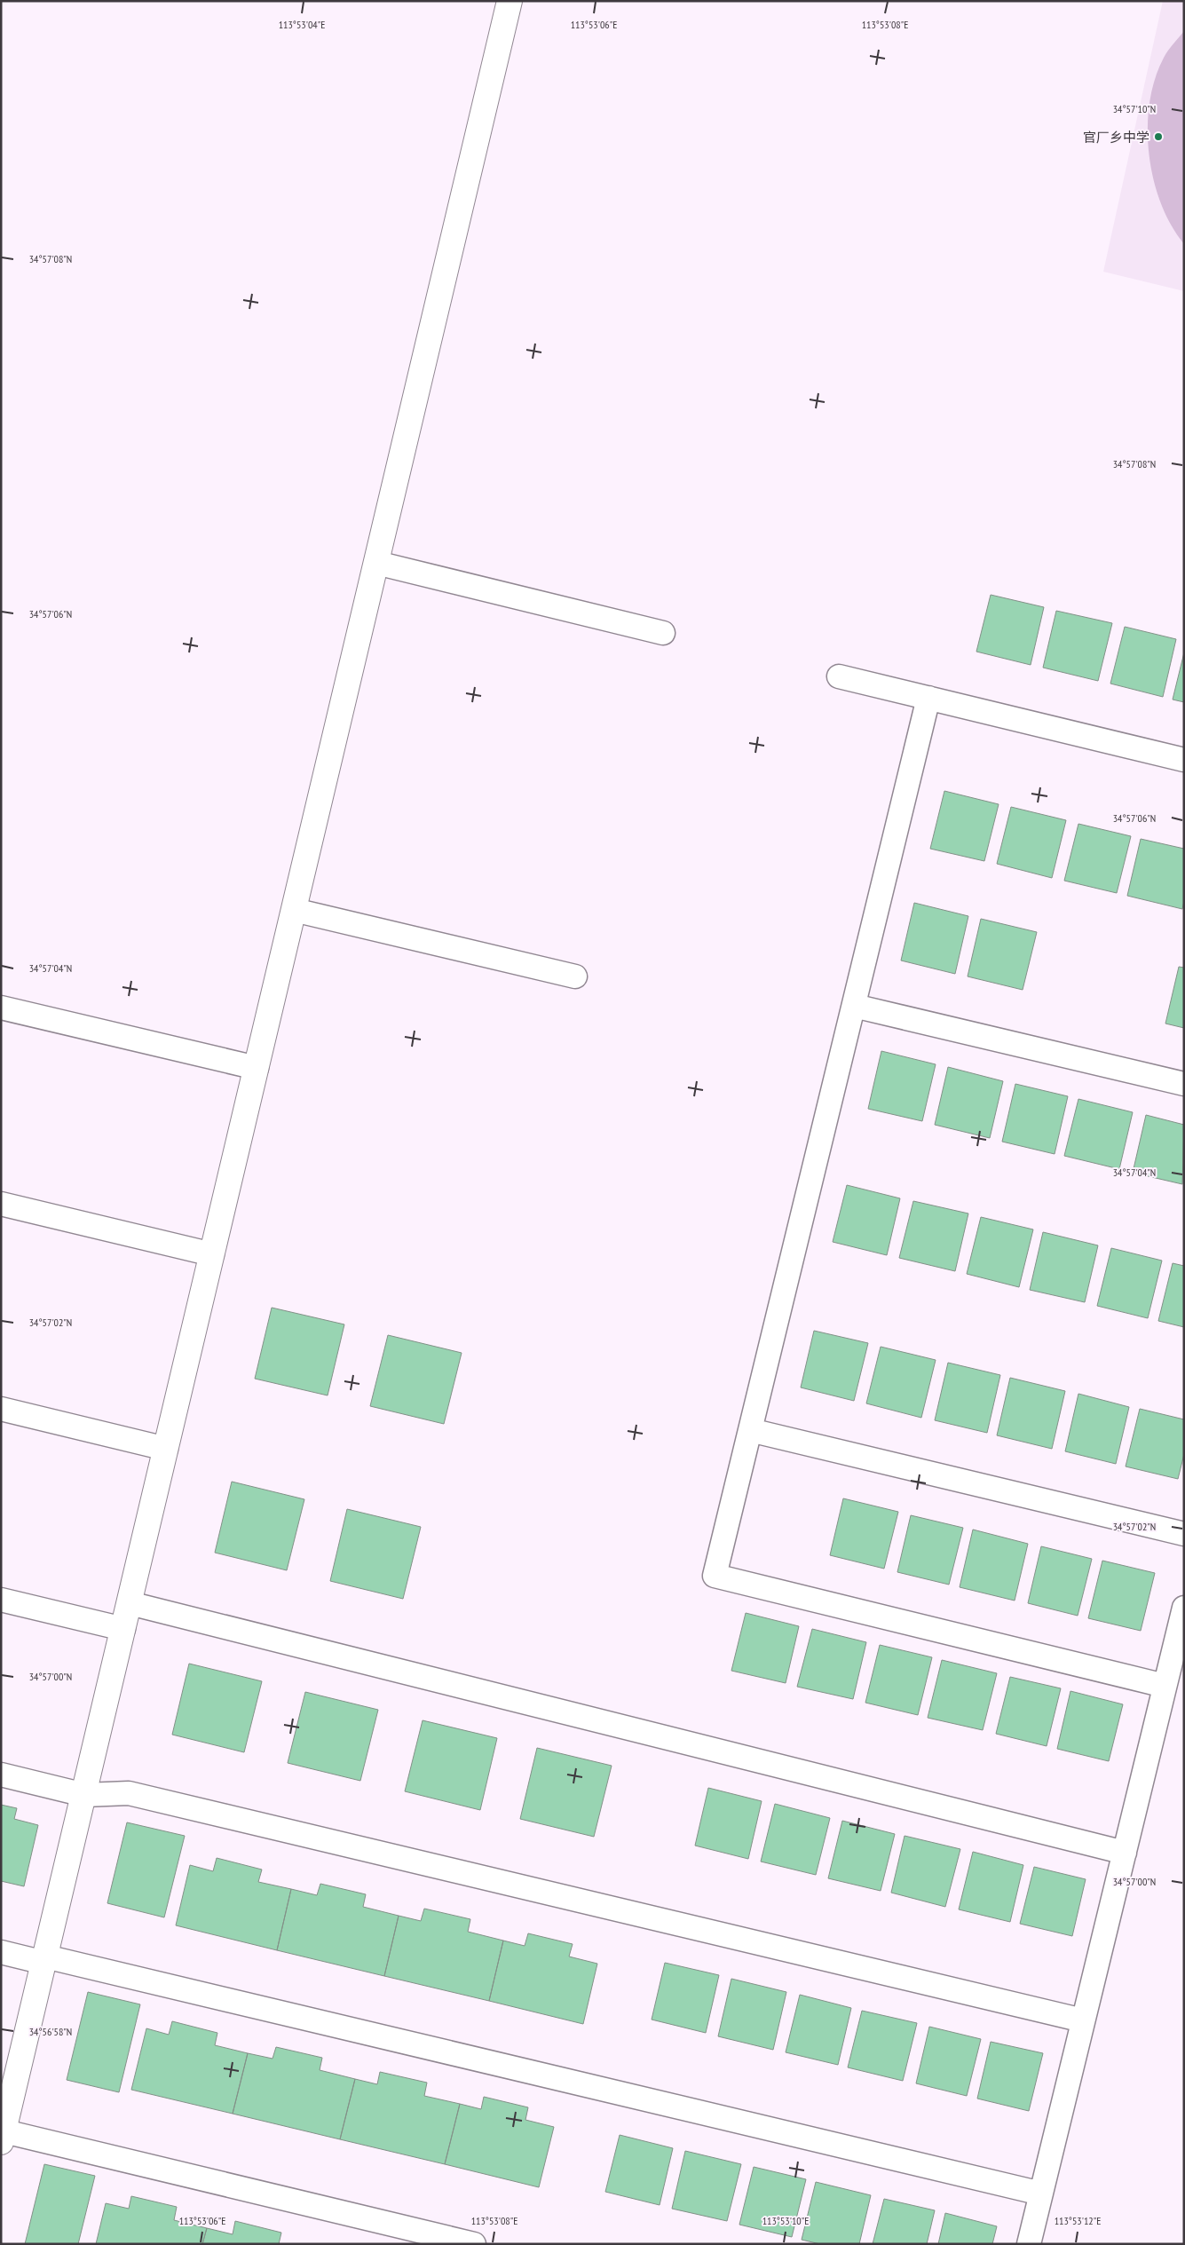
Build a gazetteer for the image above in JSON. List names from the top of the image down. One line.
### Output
{"places":["官厂乡中学"],"coordinates":["113°53'04\"E","113°53'06\"E","113°53'08\"E","34°57'10\"N","34°57'08\"N","34°57'06\"N","34°57'04\"N","34°57'02\"N","34°57'00\"N","34°56'58\"N","113°53'10\"E","113°53'12\"E"]}
